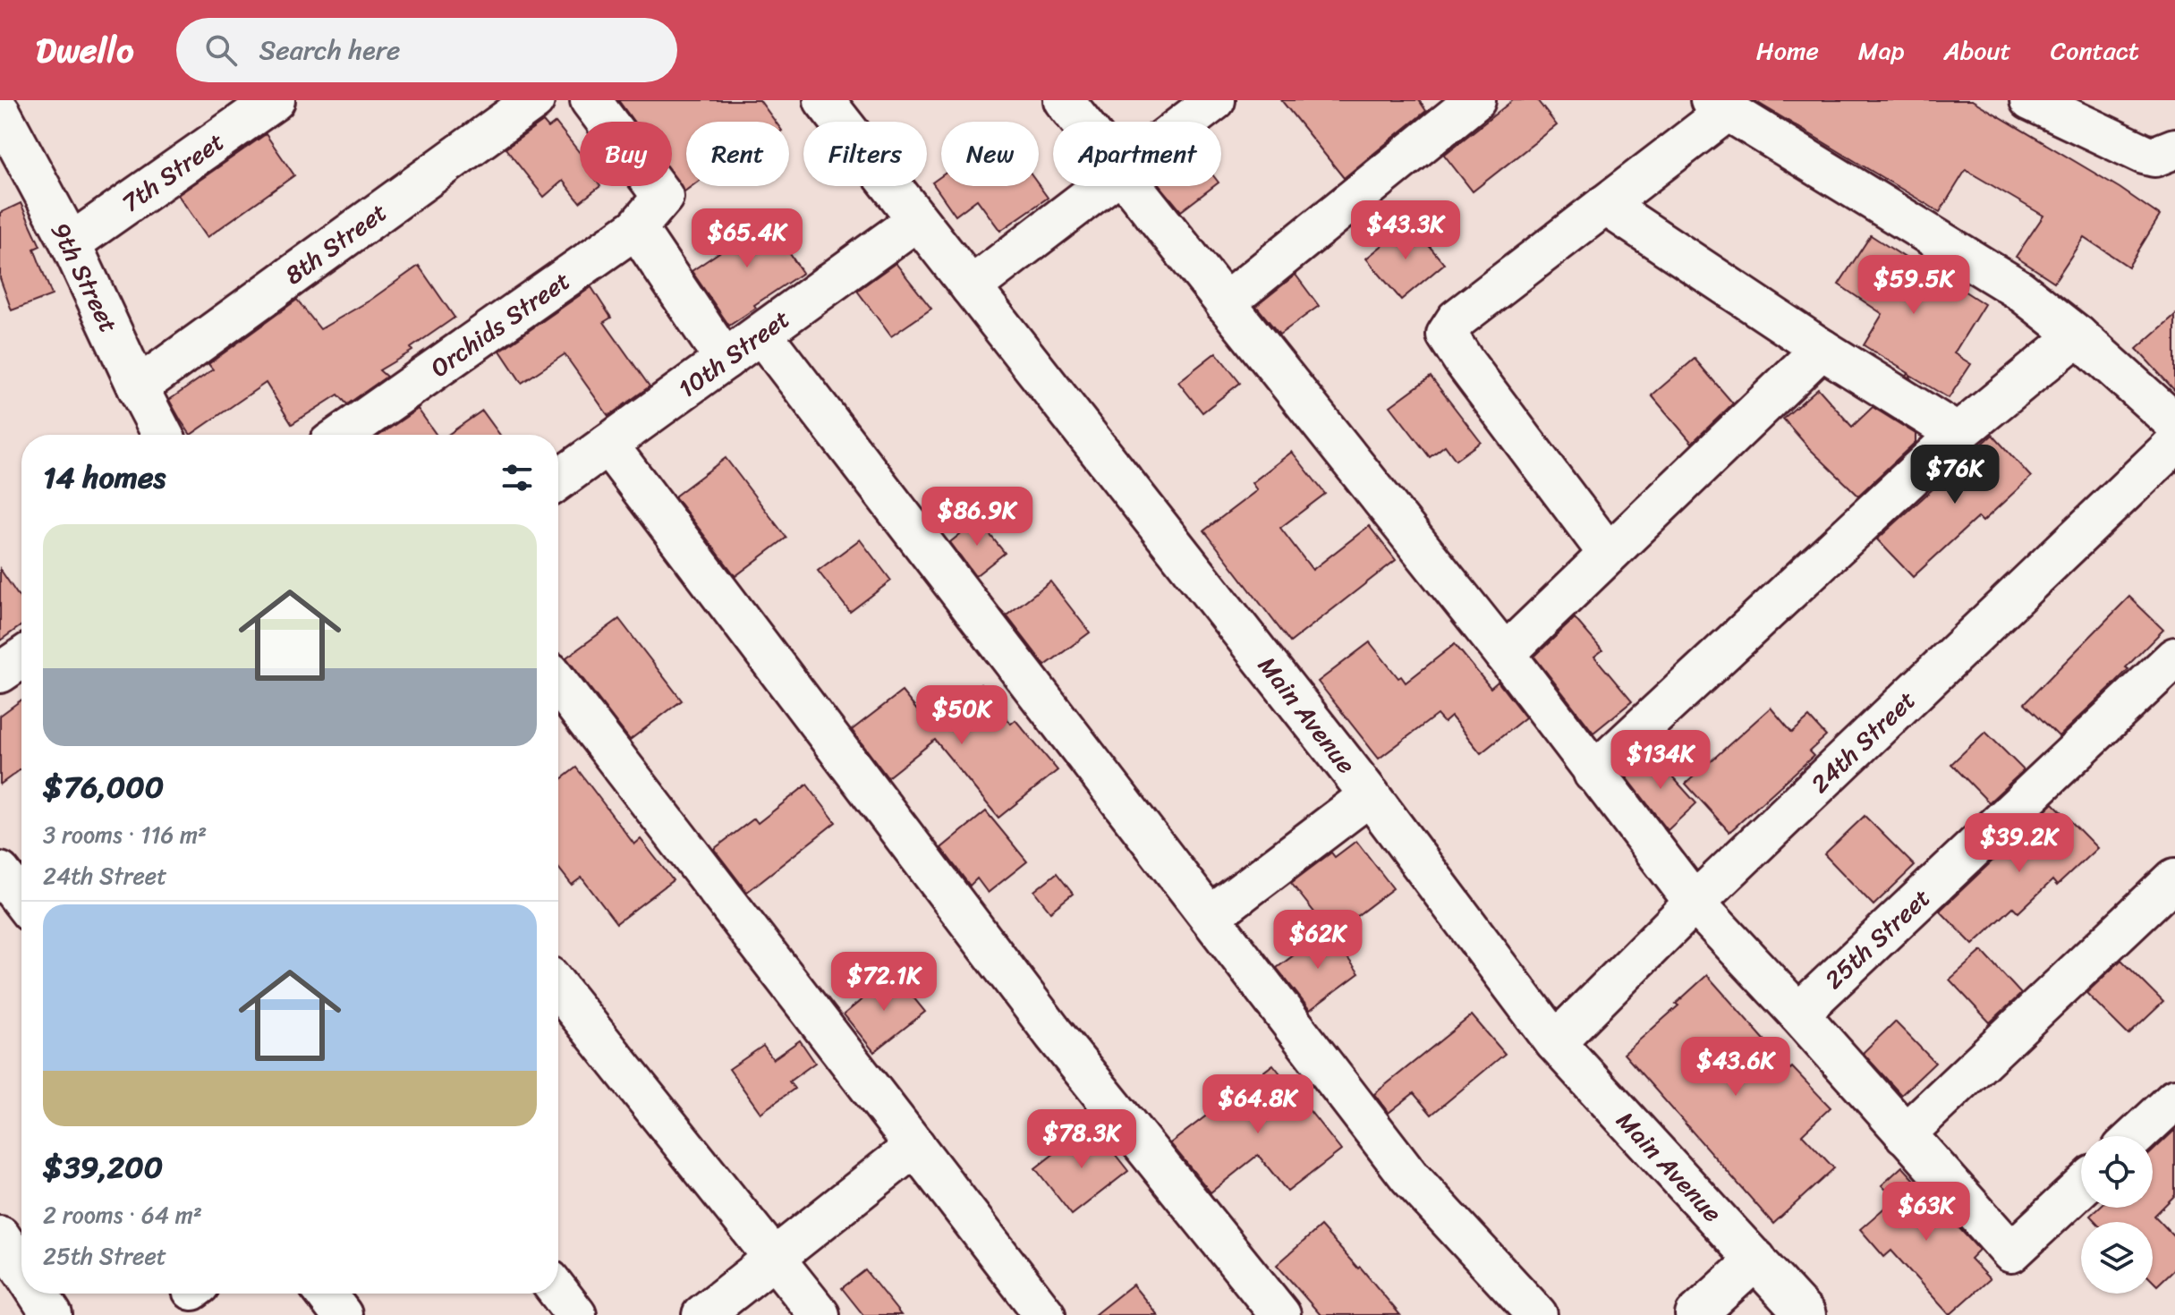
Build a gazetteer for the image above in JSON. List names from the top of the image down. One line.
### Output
{"streets":{"street":["7th Street","8th Street","9th Street","Orchids Street","10th Street","Main Avenue","24th Street","25th Street"]},"crossings":[["7th Street","9th Street"],["8th Street","9th Street"],["10th Street","Main Avenue"],["Main Avenue","24th Street"]],"page":{"header":"Dwello","search":"Search here","nav":["Home","Map","About","Contact"],"chip":["Buy","Rent","Filters","New","Apartment"],"price":["$43.3K","$65.4K","$59.5K","$76K","$86.9K","$50K","$134K","$39.2K","$62K","$72.1K","$43.6K","$64.8K","$78.3K","$63K"],"heading":"14 homes","list":[{"name":"$76,000","note":"3 rooms · 116 m² · 24th Street"},{"name":"$39,200","note":"2 rooms · 64 m² · 25th Street"}]}}
